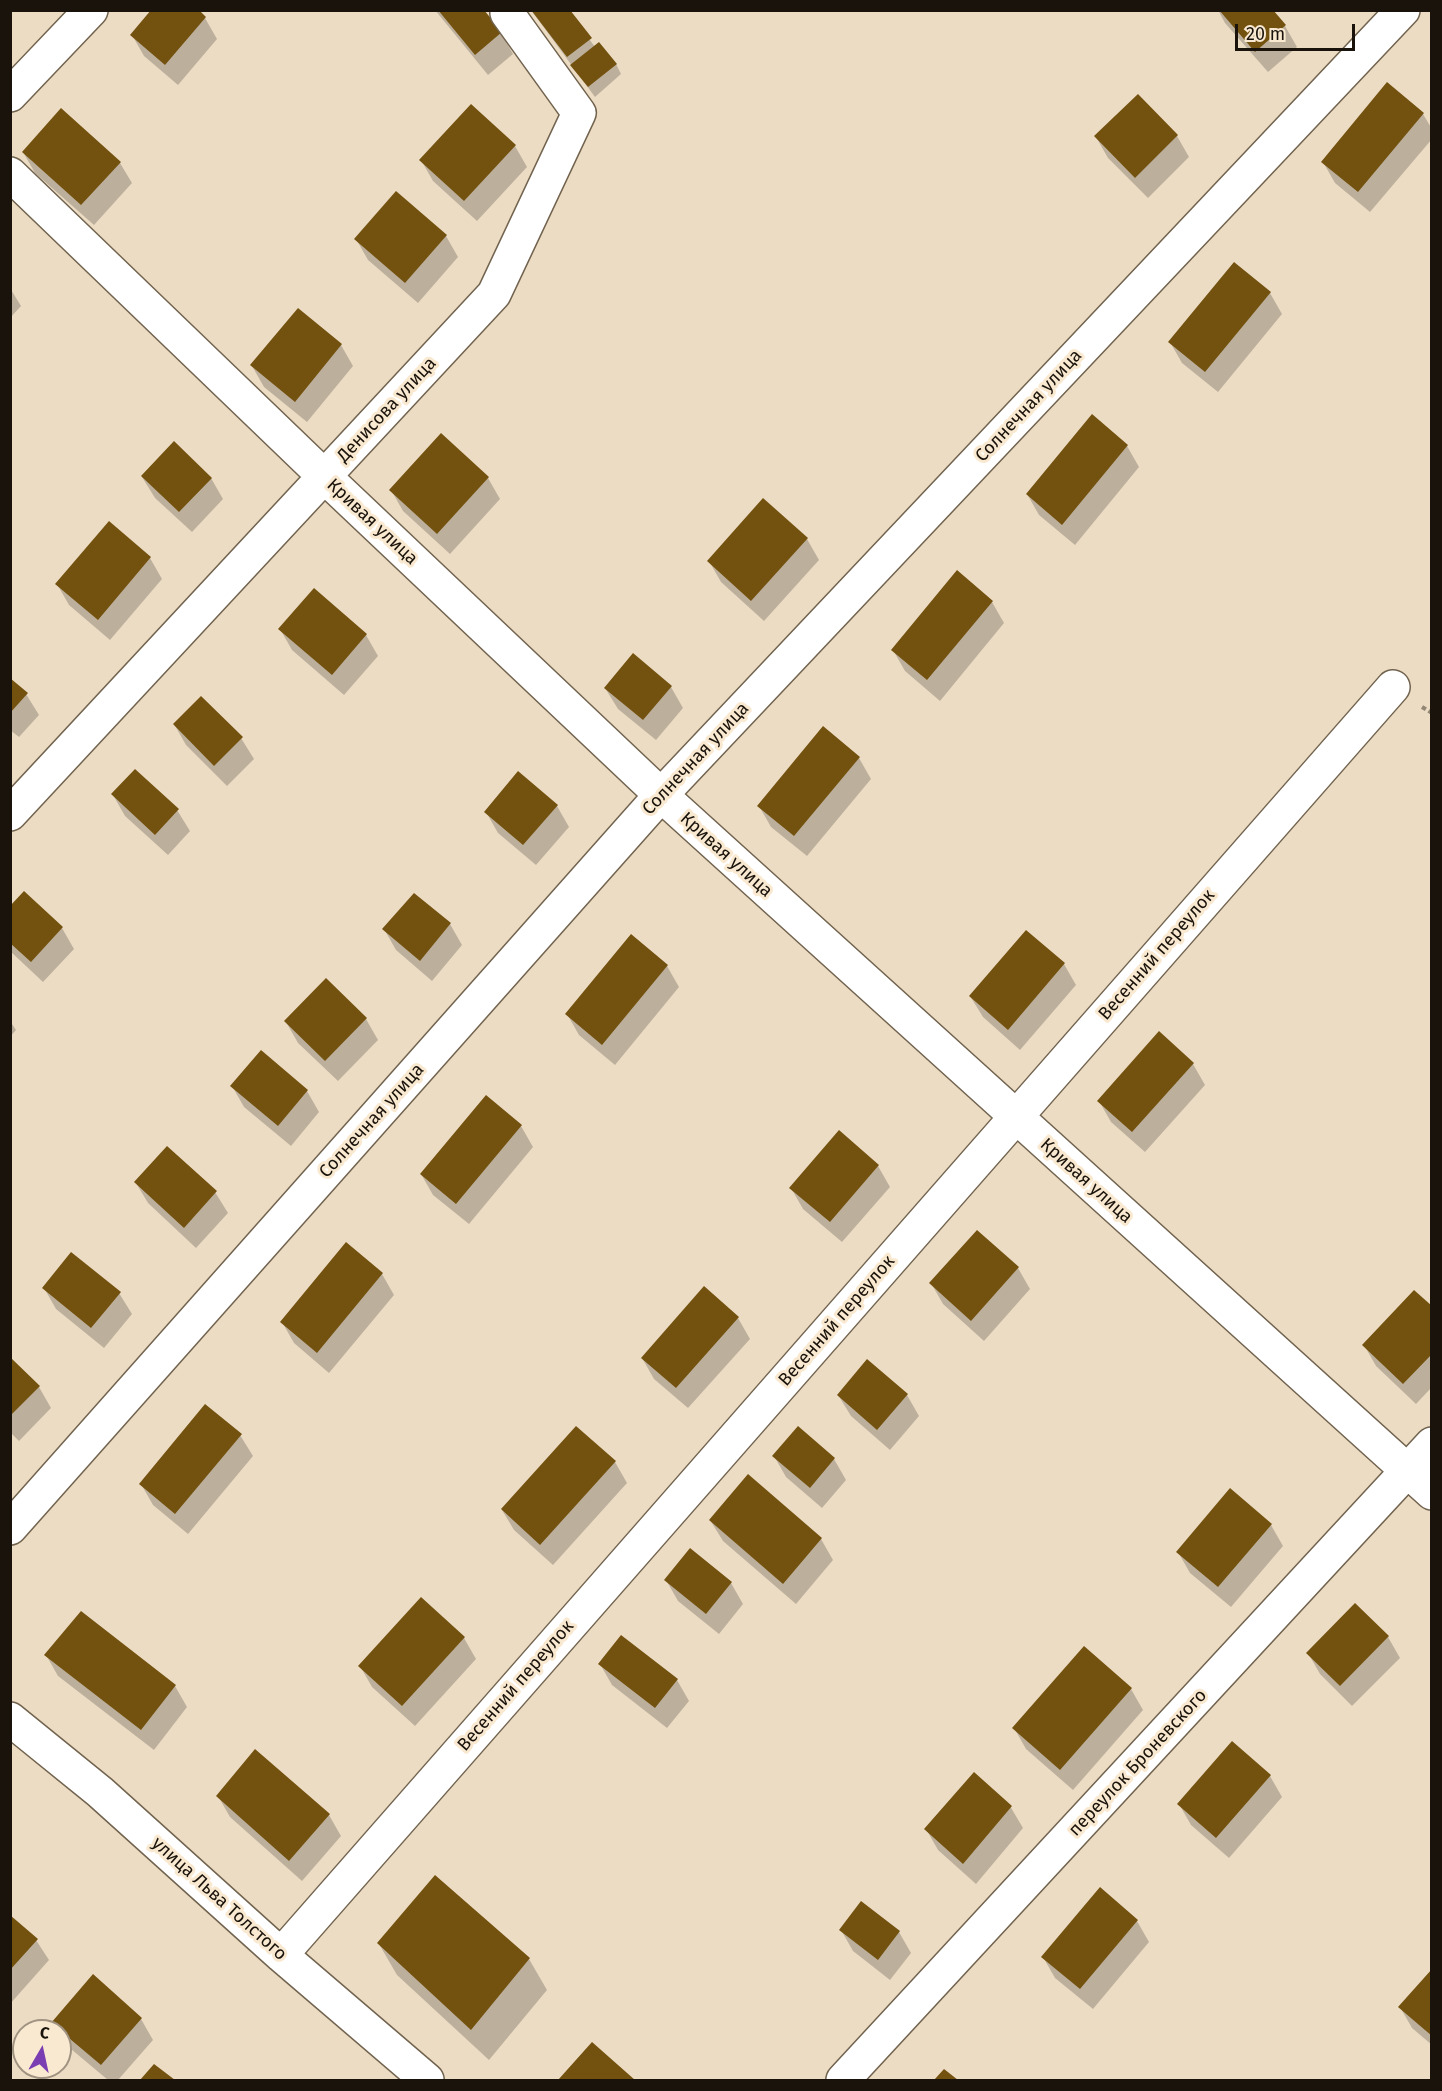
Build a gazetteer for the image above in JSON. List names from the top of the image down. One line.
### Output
{"streets":{"street":["Солнечная улица","Денисова улица","Кривая улица","Весенний переулок","переулок Броневского","улица Льва Толстого"]},"crossings":[["Солнечная улица","Кривая улица"],["Денисова улица","Кривая улица"],["Кривая улица","Весенний переулок"],["Кривая улица","переулок Броневского"],["Весенний переулок","улица Льва Толстого"]],"scale_bar":"20 m","north":"top"}
